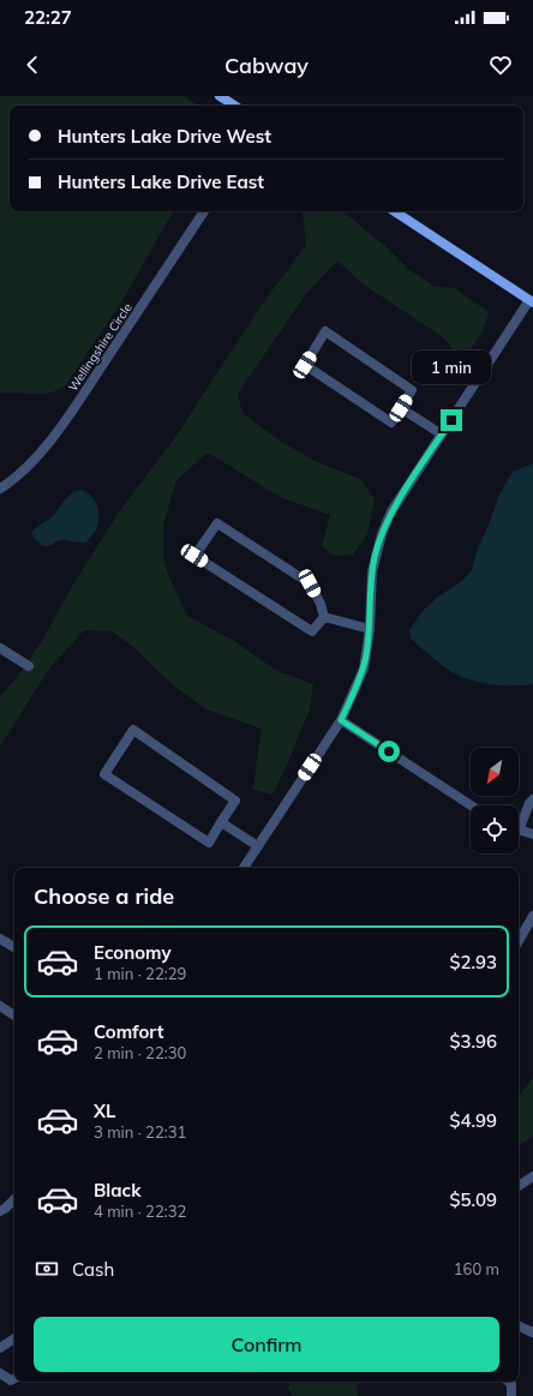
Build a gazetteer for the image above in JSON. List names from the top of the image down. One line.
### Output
{"streets":{"street":["Wellingshire Circle"]},"north":"bottom left","page":{"status":"22:27","header":"Cabway","banner":["Hunters Lake Drive West","Hunters Lake Drive East"],"bubble":"1 min","heading":"Choose a ride","list":[{"name":"Economy","note":"1 min · 22:29","value":"$2.93"},{"name":"Comfort","note":"2 min · 22:30","value":"$3.96"},{"name":"XL","note":"3 min · 22:31","value":"$4.99"},{"name":"Black","note":"4 min · 22:32","value":"$5.09"}],"pay":["Cash","160 m"],"buttons":"Confirm"}}
